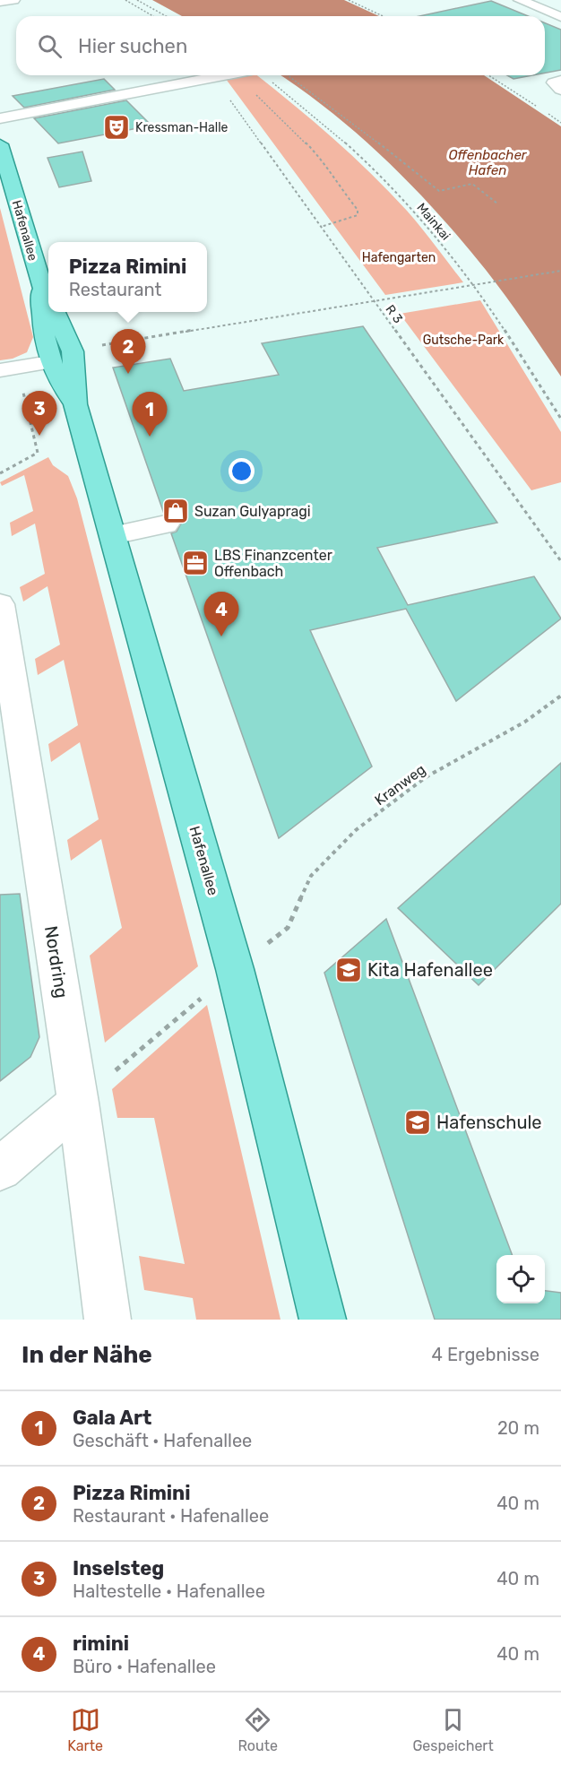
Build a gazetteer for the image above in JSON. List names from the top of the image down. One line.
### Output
{"streets":{"main road":["Hafenallee"],"street":["Nordring"],"path":["Mainkai","R 3","Kranweg"]},"water":["Offenbacher Hafen"],"parks":["Hafengarten","Gutsche-Park"],"places":{"theatre":["Kressman-Halle"],"shop":["Suzan Gulyapragi"],"office":["LBS Finanzcenter Offenbach"],"school or university":["Kita Hafenallee","Hafenschule"]},"page":{"search":"Hier suchen","popup":["Pizza Rimini","Restaurant"],"pins":["2","3","1","4"],"heading":["In der Nähe","4 Ergebnisse"],"list":[{"mark":"1","name":"Gala Art","note":"Geschäft · Hafenallee","value":"20 m"},{"mark":"2","name":"Pizza Rimini","note":"Restaurant · Hafenallee","value":"40 m"},{"mark":"3","name":"Inselsteg","note":"Haltestelle · Hafenallee","value":"40 m"},{"mark":"4","name":"rimini","note":"Büro · Hafenallee","value":"40 m"}],"nav":["Karte","Route","Gespeichert"]}}
